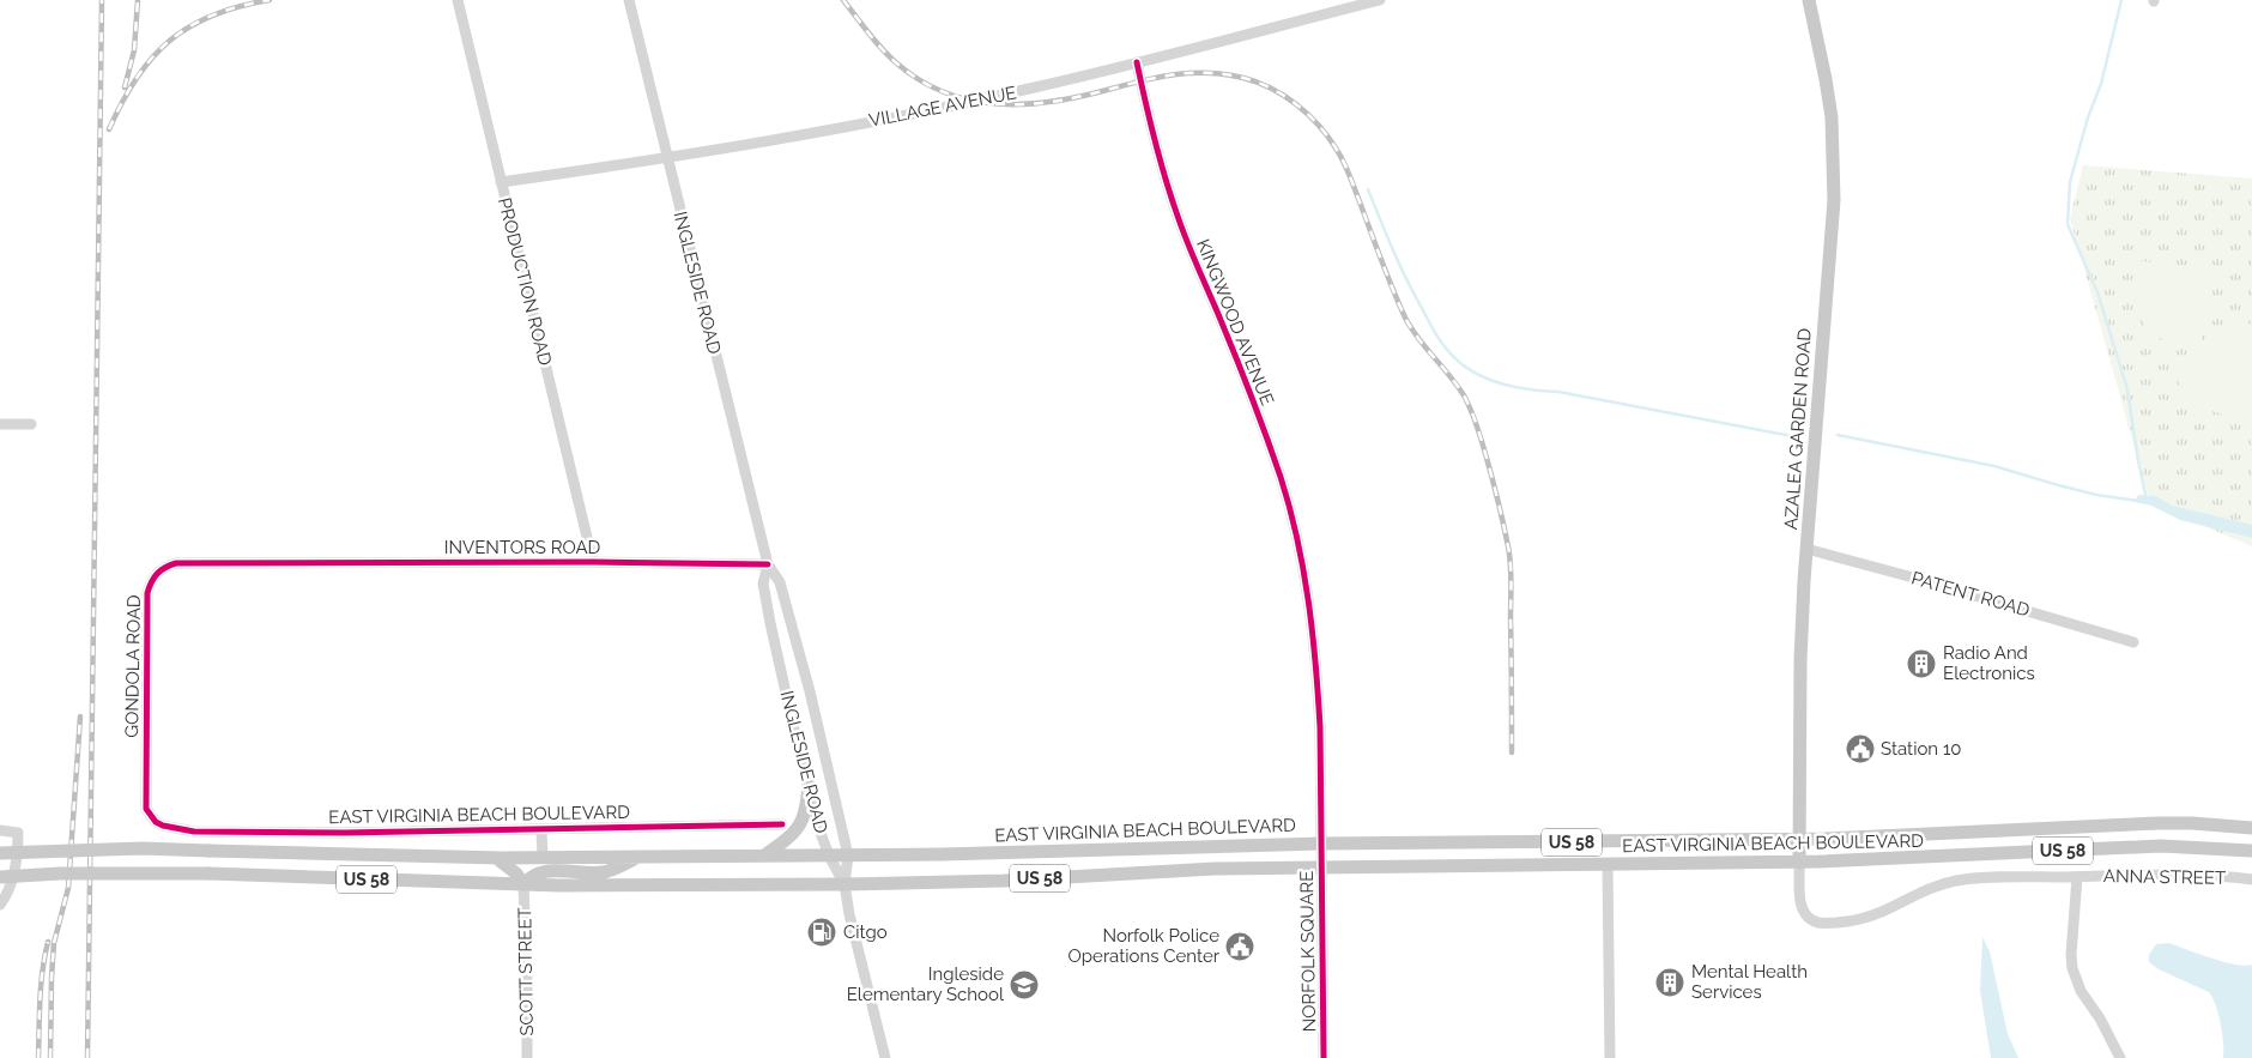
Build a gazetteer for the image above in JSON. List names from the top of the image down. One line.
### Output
{"streets":{"main road":["AZALEA GARDEN ROAD","EAST VIRGINIA BEACH BOULEVARD","US 58"],"street":["VILLAGE AVENUE","PRODUCTION ROAD","INGLESIDE ROAD","KINGWOOD AVENUE","INVENTORS ROAD","PATENT ROAD","GONDOLA ROAD","ANNA STREET","NORFOLK SQUARE","SCOTT STREET"]},"crossings":[["VILLAGE AVENUE","PRODUCTION ROAD"],["VILLAGE AVENUE","INGLESIDE ROAD"],["VILLAGE AVENUE","KINGWOOD AVENUE"],["PRODUCTION ROAD","INVENTORS ROAD"],["INGLESIDE ROAD","INVENTORS ROAD"],["INGLESIDE ROAD","EAST VIRGINIA BEACH BOULEVARD"],["KINGWOOD AVENUE","EAST VIRGINIA BEACH BOULEVARD"],["KINGWOOD AVENUE","NORFOLK SQUARE"],["AZALEA GARDEN ROAD","PATENT ROAD"],["AZALEA GARDEN ROAD","EAST VIRGINIA BEACH BOULEVARD"],["AZALEA GARDEN ROAD","ANNA STREET"],["INVENTORS ROAD","GONDOLA ROAD"],["GONDOLA ROAD","EAST VIRGINIA BEACH BOULEVARD"],["EAST VIRGINIA BEACH BOULEVARD","ANNA STREET"],["EAST VIRGINIA BEACH BOULEVARD","NORFOLK SQUARE"],["EAST VIRGINIA BEACH BOULEVARD","SCOTT STREET"]],"places":{"building":["Radio And Electronics","Mental Health Services"],"public building":["Station 10","Norfolk Police Operations Center"],"fuel station":["Citgo"],"school or university":["Ingleside Elementary School"]}}
